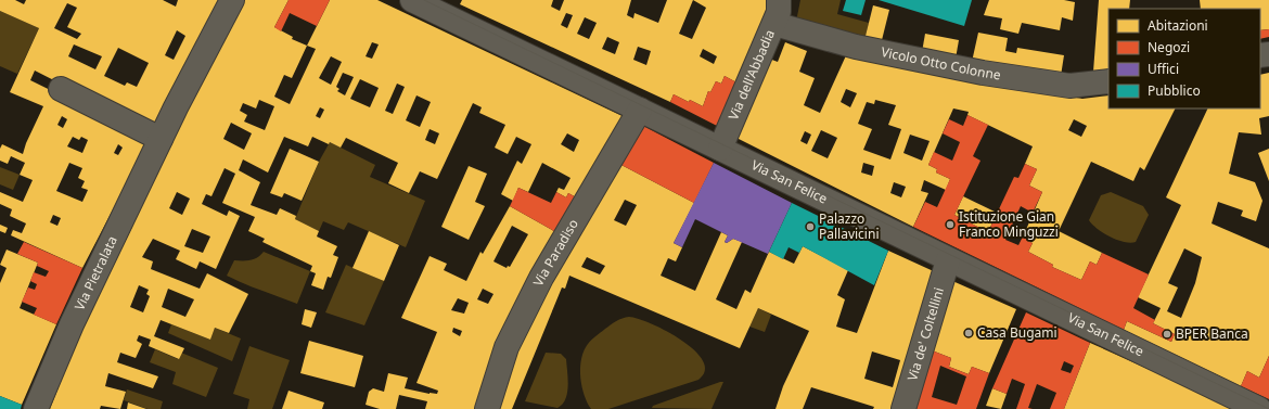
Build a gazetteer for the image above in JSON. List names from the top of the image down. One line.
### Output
{"streets":{"street":["Vicolo Otto Colonne","Via dell'Abbadia","Via San Felice","Via Paradiso","Via Pietralata","Via de' Coltellini"]},"crossings":[["Vicolo Otto Colonne","Via dell'Abbadia"],["Via dell'Abbadia","Via San Felice"],["Via San Felice","Via Paradiso"],["Via San Felice","Via de' Coltellini"]],"places":["Istituzione Gian Franco Minguzzi","Palazzo Pallavicini","Casa Bugami","BPER Banca"],"legend":["Abitazioni","Negozi","Uffici","Pubblico"]}
